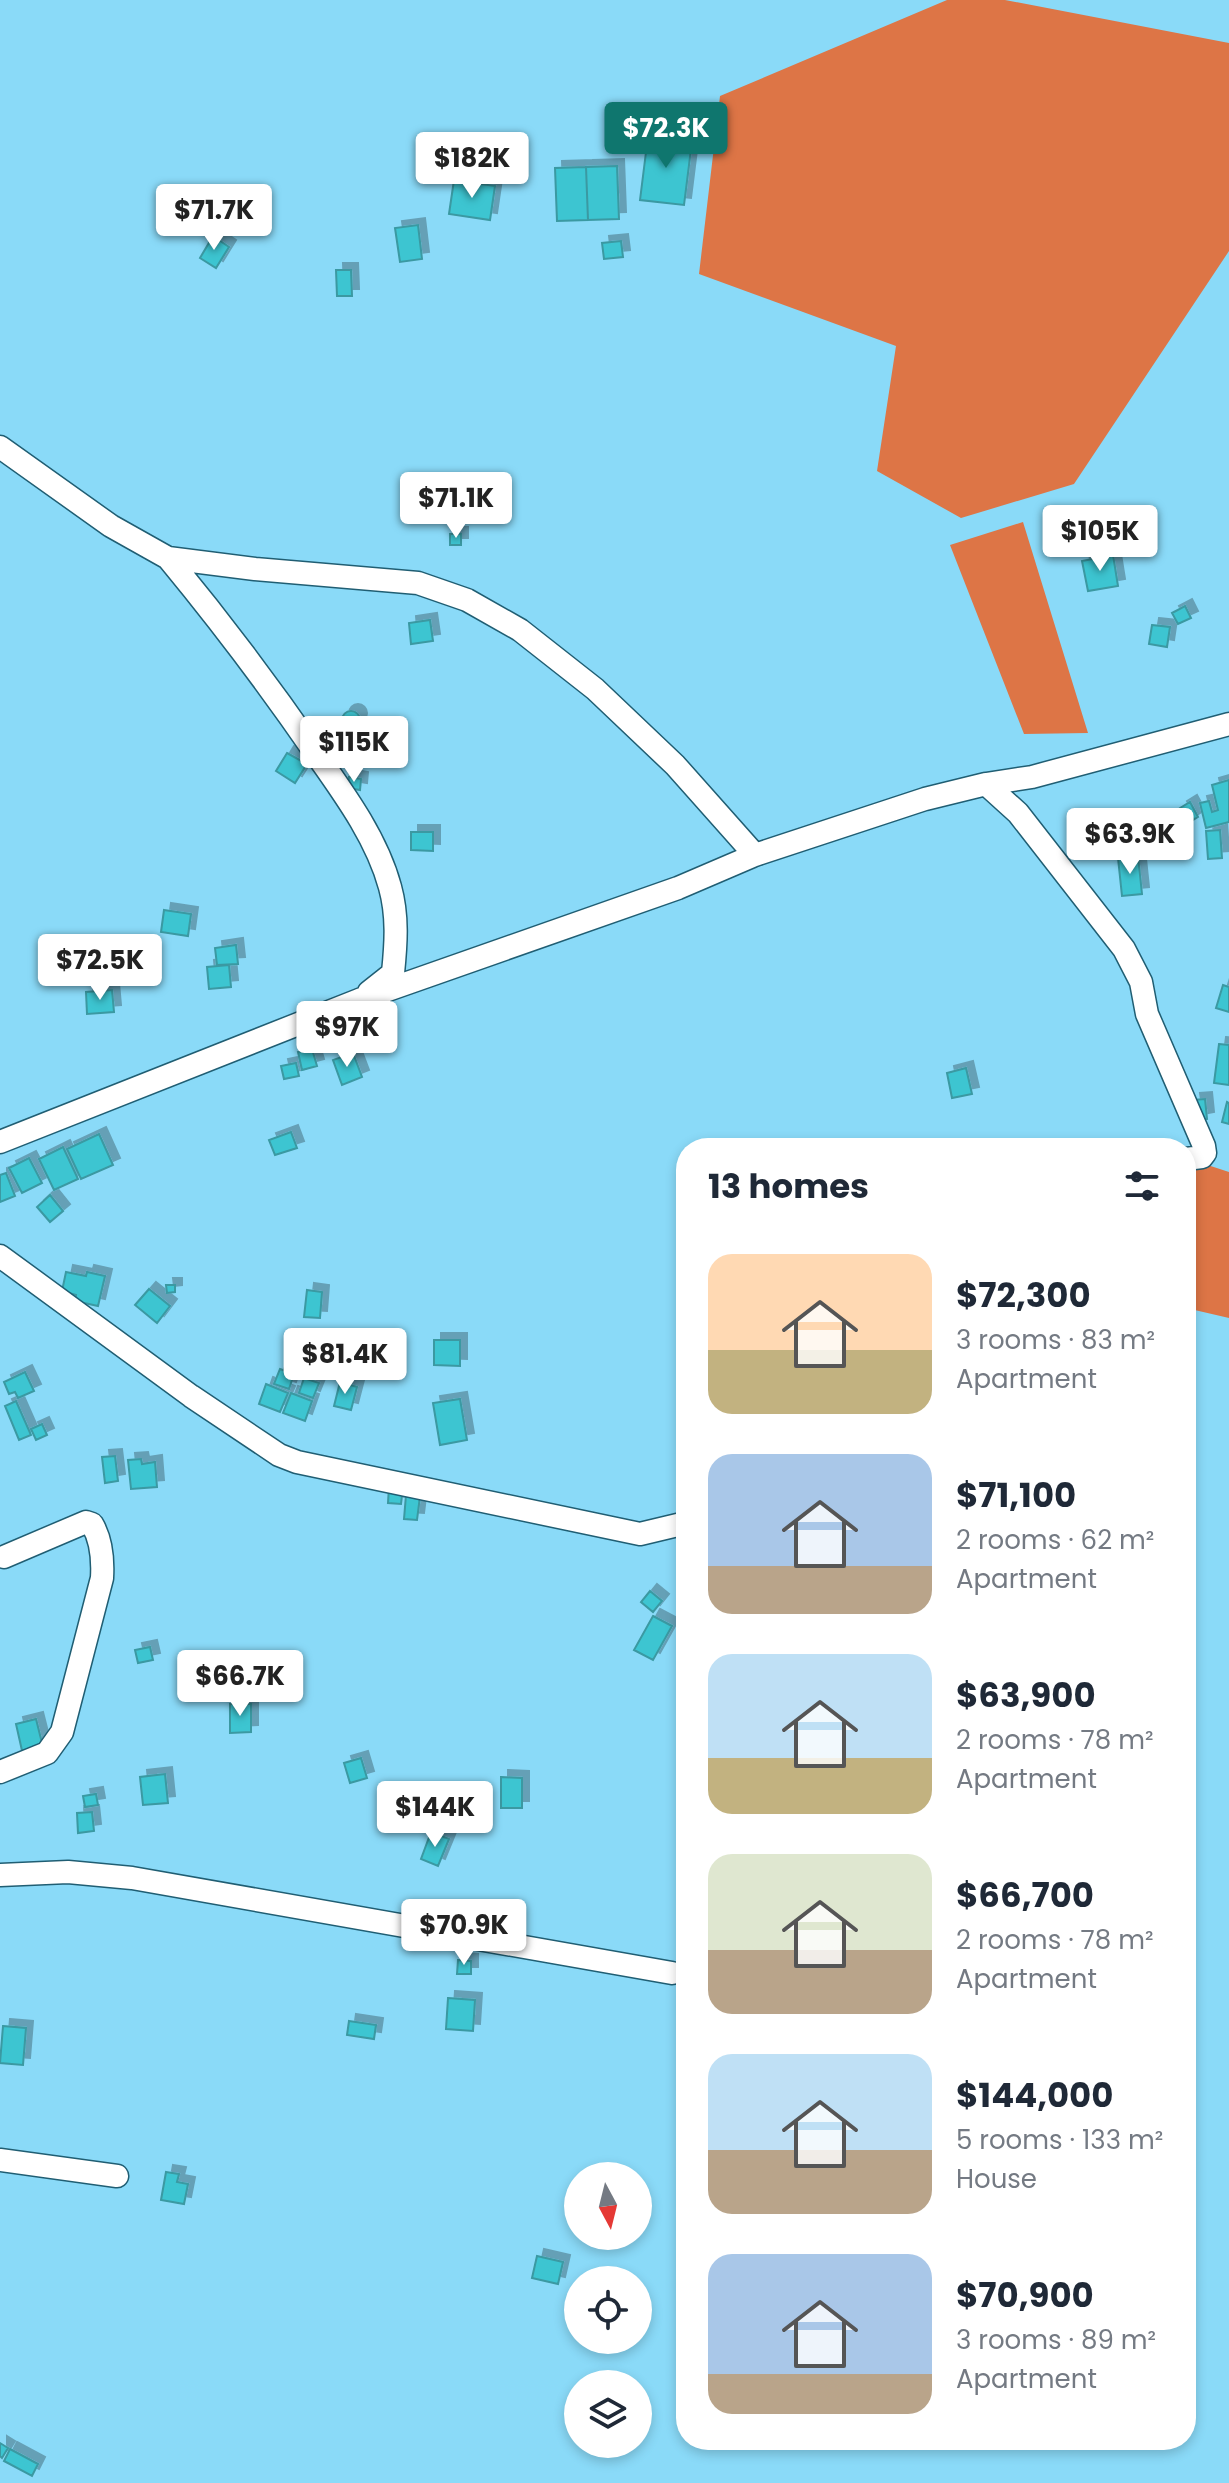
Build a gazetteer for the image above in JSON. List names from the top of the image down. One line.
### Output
{"north":"bottom","page":{"price":["$72.3K","$182K","$71.7K","$71.1K","$105K","$115K","$63.9K","$72.5K","$97K","$81.4K","$66.7K","$144K","$70.9K"],"heading":"13 homes","list":[{"name":"$72,300","note":"3 rooms · 83 m² · Apartment"},{"name":"$71,100","note":"2 rooms · 62 m² · Apartment"},{"name":"$63,900","note":"2 rooms · 78 m² · Apartment"},{"name":"$66,700","note":"2 rooms · 78 m² · Apartment"},{"name":"$144,000","note":"5 rooms · 133 m² · House"},{"name":"$70,900","note":"3 rooms · 89 m² · Apartment"}]}}
